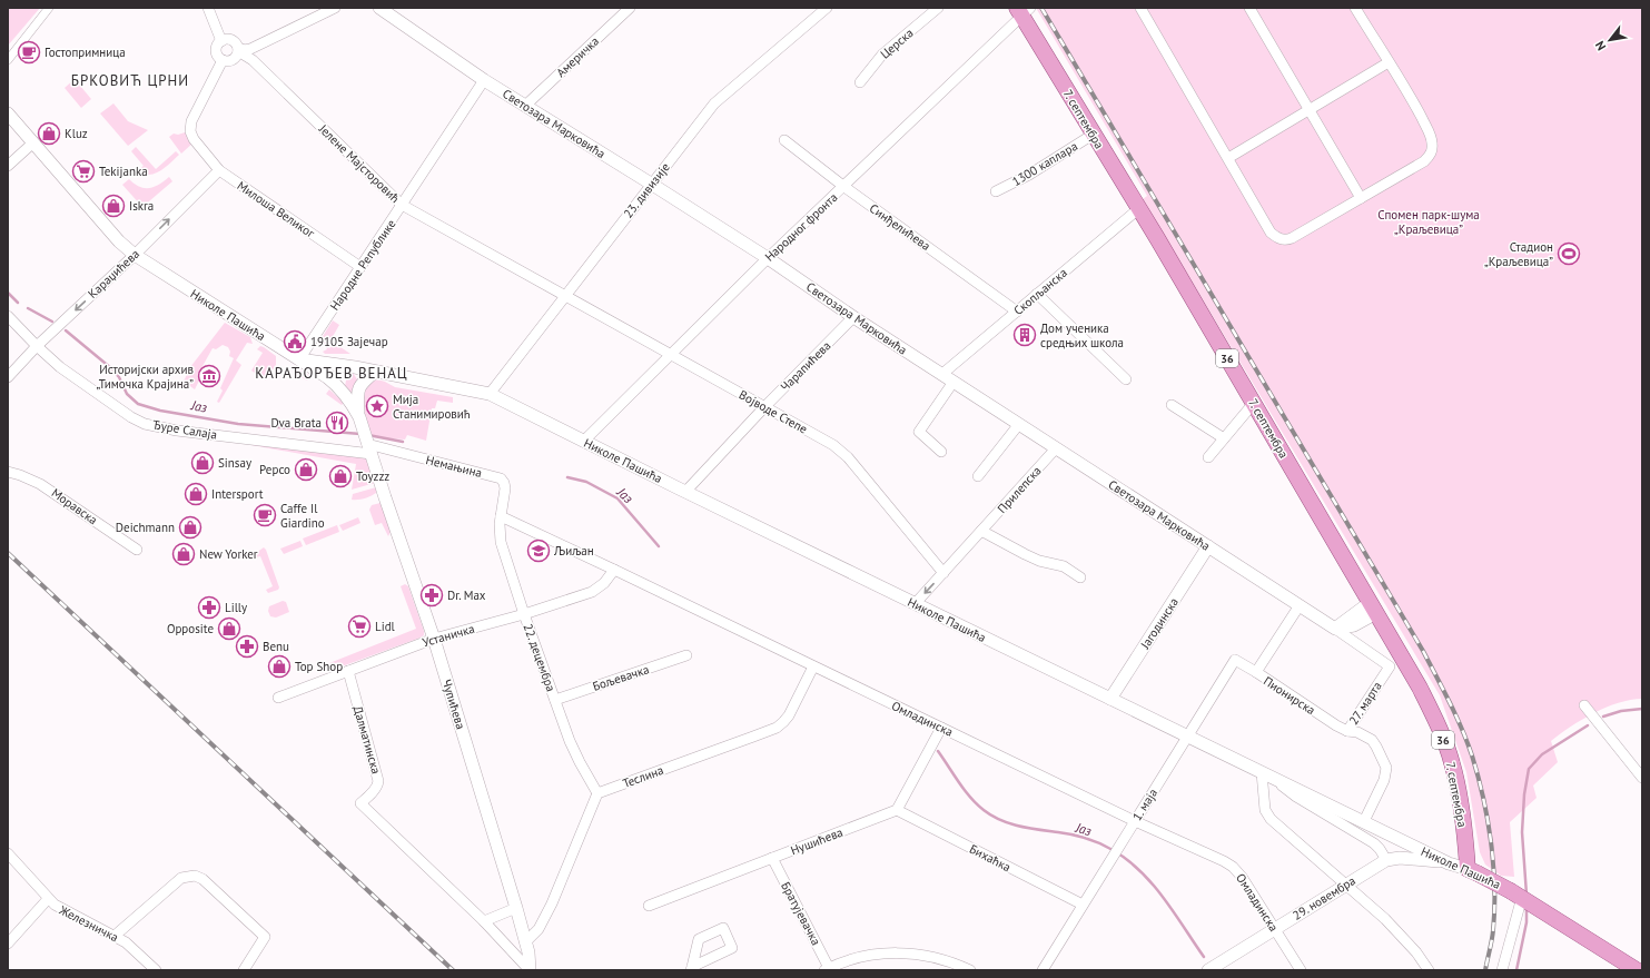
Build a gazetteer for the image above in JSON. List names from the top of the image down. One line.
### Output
{"streets":{"main road":["7. септембра","Николе Пашића","36"],"street":["Церска","Америчка","Светозара Марковића","Јелене Мајсторовић","1300 каплара","23. дивизије","Милоша Великог","Народног фронта","Синђелићева","Народне Републике","Караџићева","Скопљанска","Чарапићева","Војводе Степе","Ђуре Салаја","Немањина","Прилепска","Моравска","Јагодинска","Устаничка","22. децембра","Бољевачка","Пионирска","27. марта","Чупићева","Омладинска","Далматинска","Теслина","1. маја","Нушићева","Бихаћка","29. новембра","Братујевачка","Железничка"]},"crossings":[["Америчка","Светозара Марковића"],["7. септембра","1300 каплара"],["7. септембра","Народног фронта"],["7. септембра","Скопљанска"],["7. септембра","Николе Пашића"],["Светозара Марковића","23. дивизије"],["Светозара Марковића","Народног фронта"],["Светозара Марковића","Народне Републике"],["Светозара Марковића","Скопљанска"],["Светозара Марковића","Чарапићева"],["Светозара Марковића","Прилепска"],["Светозара Марковића","Јагодинска"],["Светозара Марковића","Пионирска"],["Светозара Марковића","27. марта"],["Јелене Мајсторовић","23. дивизије"],["Јелене Мајсторовић","Милоша Великог"],["Јелене Мајсторовић","Народне Републике"],["Јелене Мајсторовић","Војводе Степе"],["23. дивизије","Николе Пашића"],["23. дивизије","Војводе Степе"],["Милоша Великог","Народне Републике"],["Милоша Великог","Караџићева"],["Народног фронта","Синђелићева"],["Народног фронта","Николе Пашића"],["Народног фронта","Војводе Степе"],["Синђелићева","Скопљанска"],["Народне Републике","Николе Пашића"],["Караџићева","Николе Пашића"],["Караџићева","Ђуре Салаја"],["Николе Пашића","Чарапићева"],["Николе Пашића","Прилепска"],["Николе Пашића","Јагодинска"],["Николе Пашића","27. марта"],["Николе Пашића","1. маја"],["Николе Пашића","29. новембра"],["Чарапићева","Војводе Степе"],["Војводе Степе","Прилепска"],["Ђуре Салаја","Немањина"],["Ђуре Салаја","Чупићева"],["Немањина","22. децембра"],["Немањина","Чупићева"],["Немањина","Омладинска"],["Устаничка","22. децембра"],["Устаничка","Чупићева"],["Устаничка","Омладинска"],["Устаничка","Далматинска"],["22. децембра","Бољевачка"],["22. децембра","Омладинска"],["22. децембра","Теслина"],["Пионирска","27. марта"],["Пионирска","1. маја"],["Омладинска","Теслина"],["Омладинска","1. маја"],["Омладинска","29. новембра"],["1. маја","Бихаћка"],["Нушићева","Бихаћка"],["Нушићева","Братујевачка"]],"districts":["БРКОВИЋ ЦРНИ","КАРАЂОРЂЕВ ВЕНАЦ"],"water":["Јаз"],"parks":["Спомен парк-шума „Краљевица”"],"places":{"cafe":["Гостопримница","Caffe Il Giardino"],"shop":["Kluz","Iskra","Sinsay","Pepco","Toyzzz","Intersport","Deichmann","New Yorker","Opposite","Top Shop"],"supermarket":["Tekijanka","Lidl"],"sports":["Стадион „Краљевица”"],"building":["Дом ученика средњих школа"],"public building":["19105 Зајечар"],"museum":["Историјски архив „Тимочка Крајина”"],"place":["Мија Станимировић"],"restaurant":["Dva Brata"],"school or university":["Љиљан"],"pharmacy":["Dr. Max","Lilly","Benu"]},"north":"bottom left"}
